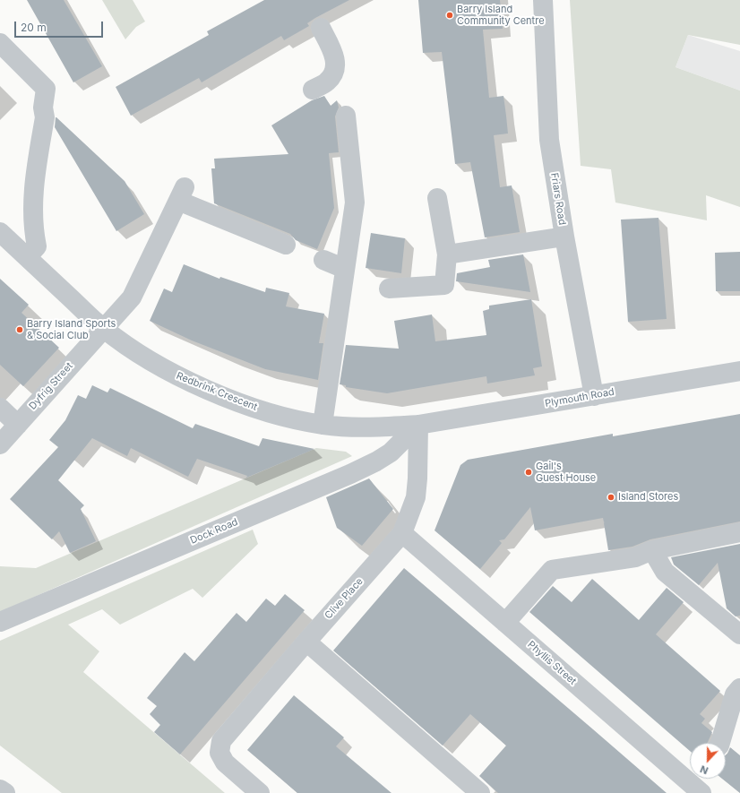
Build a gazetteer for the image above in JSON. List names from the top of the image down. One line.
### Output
{"streets":{"street":["Friars Road","Dyfrig Street","Redbrink Crescent","Plymouth Road","Dock Road","Clive Place","Phyllis Street"]},"crossings":[["Friars Road","Plymouth Road"],["Dyfrig Street","Redbrink Crescent"],["Redbrink Crescent","Plymouth Road"],["Redbrink Crescent","Dock Road"],["Redbrink Crescent","Clive Place"],["Plymouth Road","Dock Road"],["Plymouth Road","Clive Place"],["Dock Road","Clive Place"],["Clive Place","Phyllis Street"]],"places":["Barry Island Community Centre","Barry Island Sports & Social Club","Gail's Guest House","Island Stores"],"scale_bar":"20 m","north":"bottom"}
